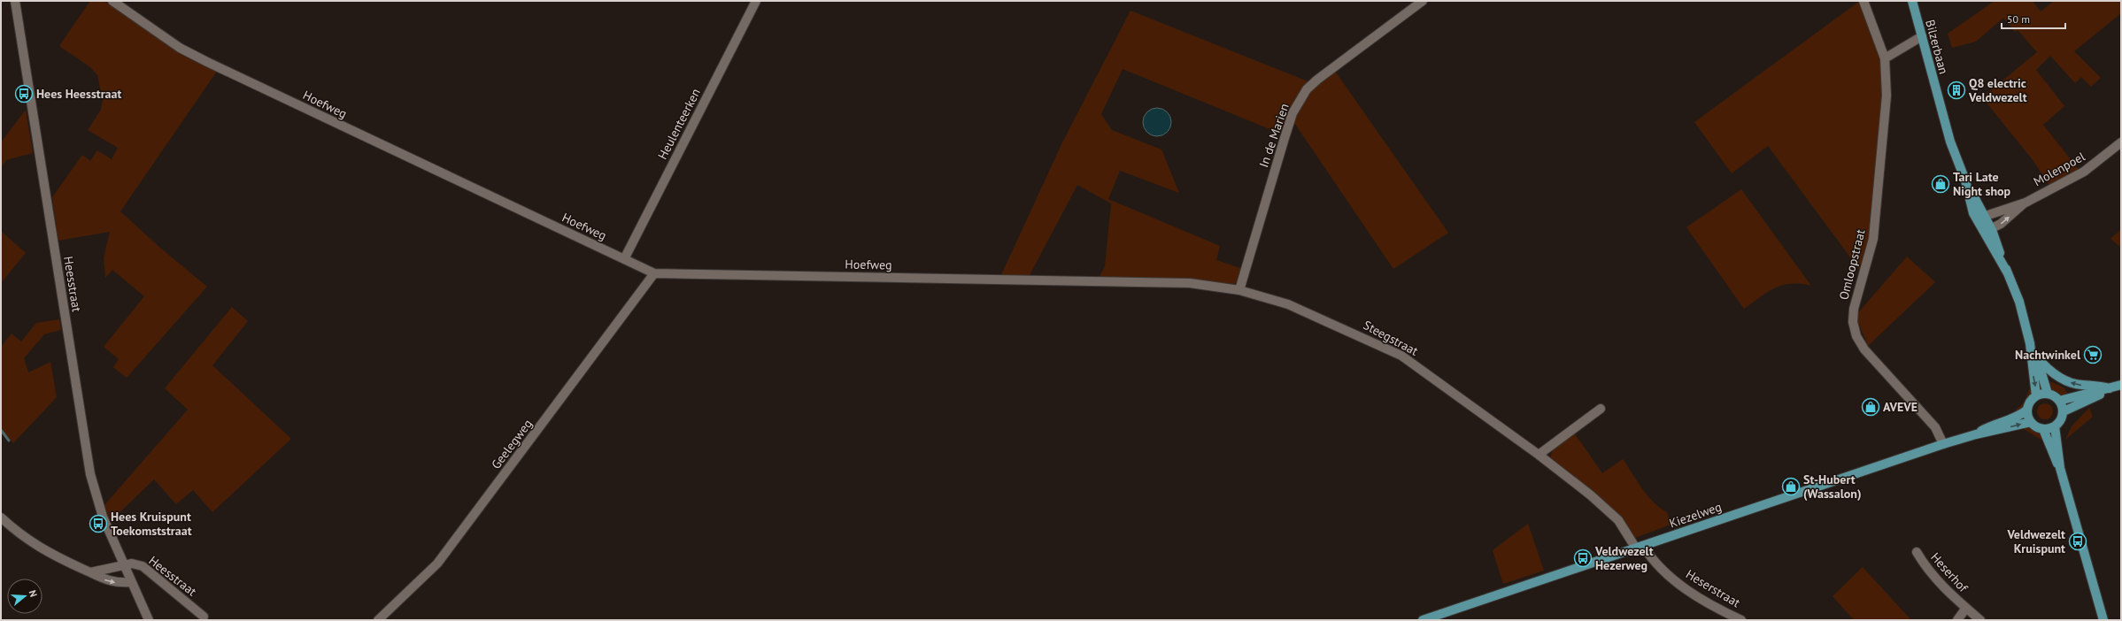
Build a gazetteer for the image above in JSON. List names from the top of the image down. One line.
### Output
{"streets":{"main road":["Bilzerbaan","Kiezelweg"],"street":["Hoefweg","Heulenteerken","In de Marien","Molenpoel","Omloopstraat","Heesstraat","Steegstraat","Geelegweg","Heserhof","Heserstraat"]},"crossings":[["Bilzerbaan","Molenpoel"],["Bilzerbaan","Kiezelweg"],["Hoefweg","Heulenteerken"],["Hoefweg","Steegstraat"],["Hoefweg","Geelegweg"],["In de Marien","Steegstraat"],["Omloopstraat","Kiezelweg"],["Steegstraat","Kiezelweg"],["Steegstraat","Heserstraat"],["Kiezelweg","Heserstraat"]],"places":{"building":["Q8 electric Veldwezelt"],"bus stop":["Hees Heesstraat","Hees Kruispunt Toekomststraat","Veldwezelt Kruispunt","Veldwezelt Hezerweg"],"shop":["Tari Late Night shop","AVEVE","St-Hubert (Wassalon)"],"supermarket":["Nachtwinkel"]},"scale_bar":"50 m","north":"right"}
